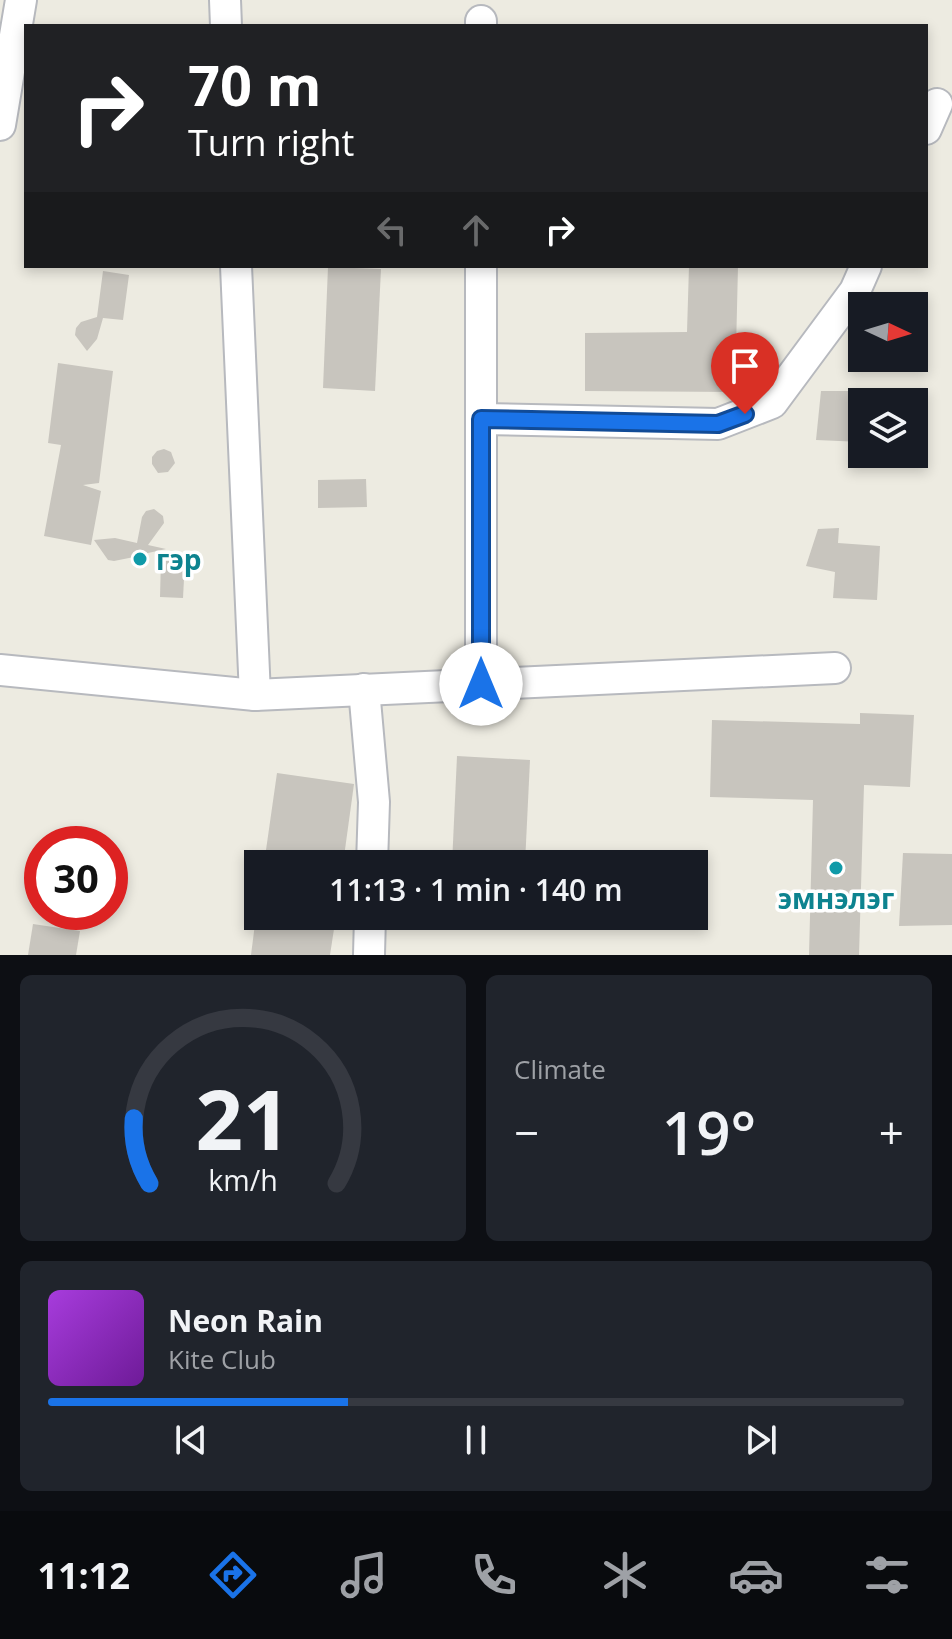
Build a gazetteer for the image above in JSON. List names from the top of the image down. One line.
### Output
{"places":["гэр","эмнэлэг"],"north":"right","page":{"turn":["70 m","Turn right"],"limit":"30","trip":"11:13 · 1 min · 140 m","tile":"Climate","heat":["−","19°","+"],"song":["Neon Rain","Kite Club"],"tabs":"11:12","gauge":["21","km/h"]}}
